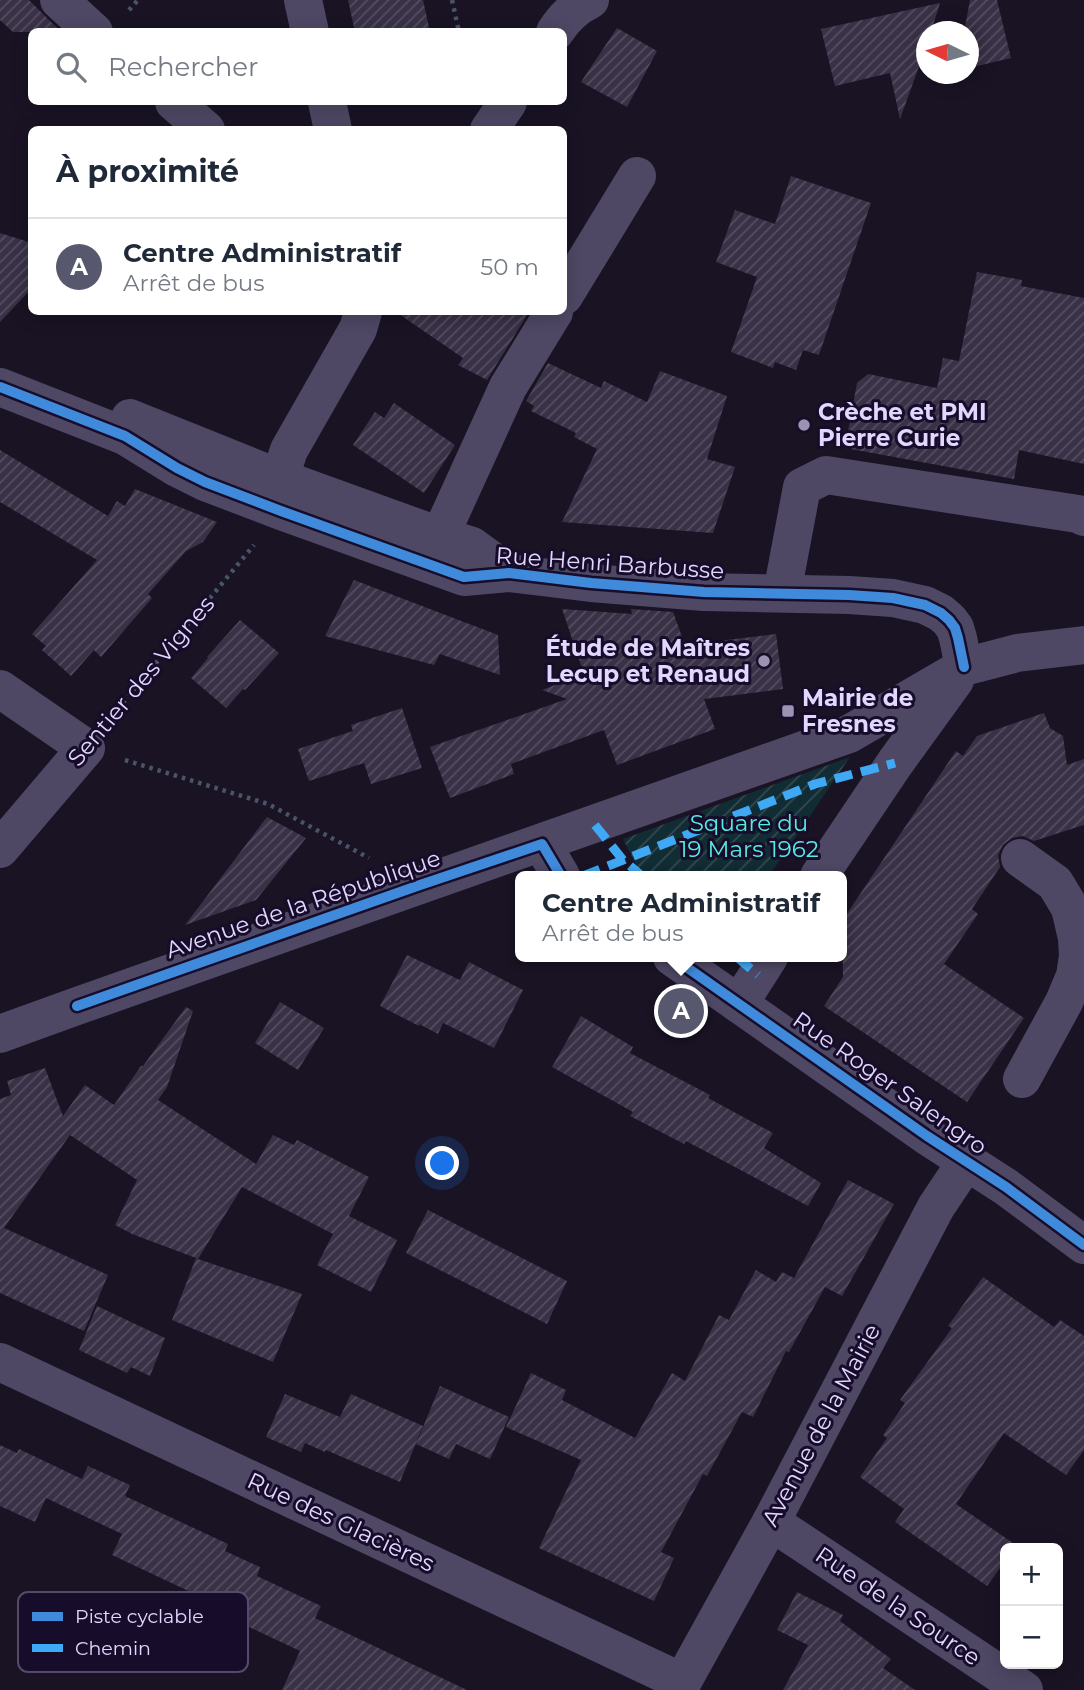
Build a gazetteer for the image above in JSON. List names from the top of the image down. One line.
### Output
{"streets":{"street":["Rue Henri Barbusse","Sentier des Vignes","Avenue de la République","Rue Roger Salengro","Avenue de la Mairie","Rue des Glacières","Rue de la Source"]},"crossings":[["Rue Henri Barbusse","Sentier des Vignes"],["Rue Henri Barbusse","Avenue de la République"],["Rue Roger Salengro","Avenue de la Mairie"],["Avenue de la Mairie","Rue des Glacières"],["Avenue de la Mairie","Rue de la Source"]],"parks":["Square du 19 Mars 1962"],"places":{"other":["Crèche et PMI Pierre Curie","Étude de Maîtres Lecup et Renaud"],"transit":["Mairie de Fresnes"]},"legend":["Piste cyclable","Chemin"],"north":"left","page":{"search":"Rechercher","heading":"À proximité","list":[{"mark":"A","name":"Centre Administratif","note":"Arrêt de bus","value":"50 m"}],"popup":["Centre Administratif","Arrêt de bus"],"pins":"A","map_buttons":["+","−"]}}
